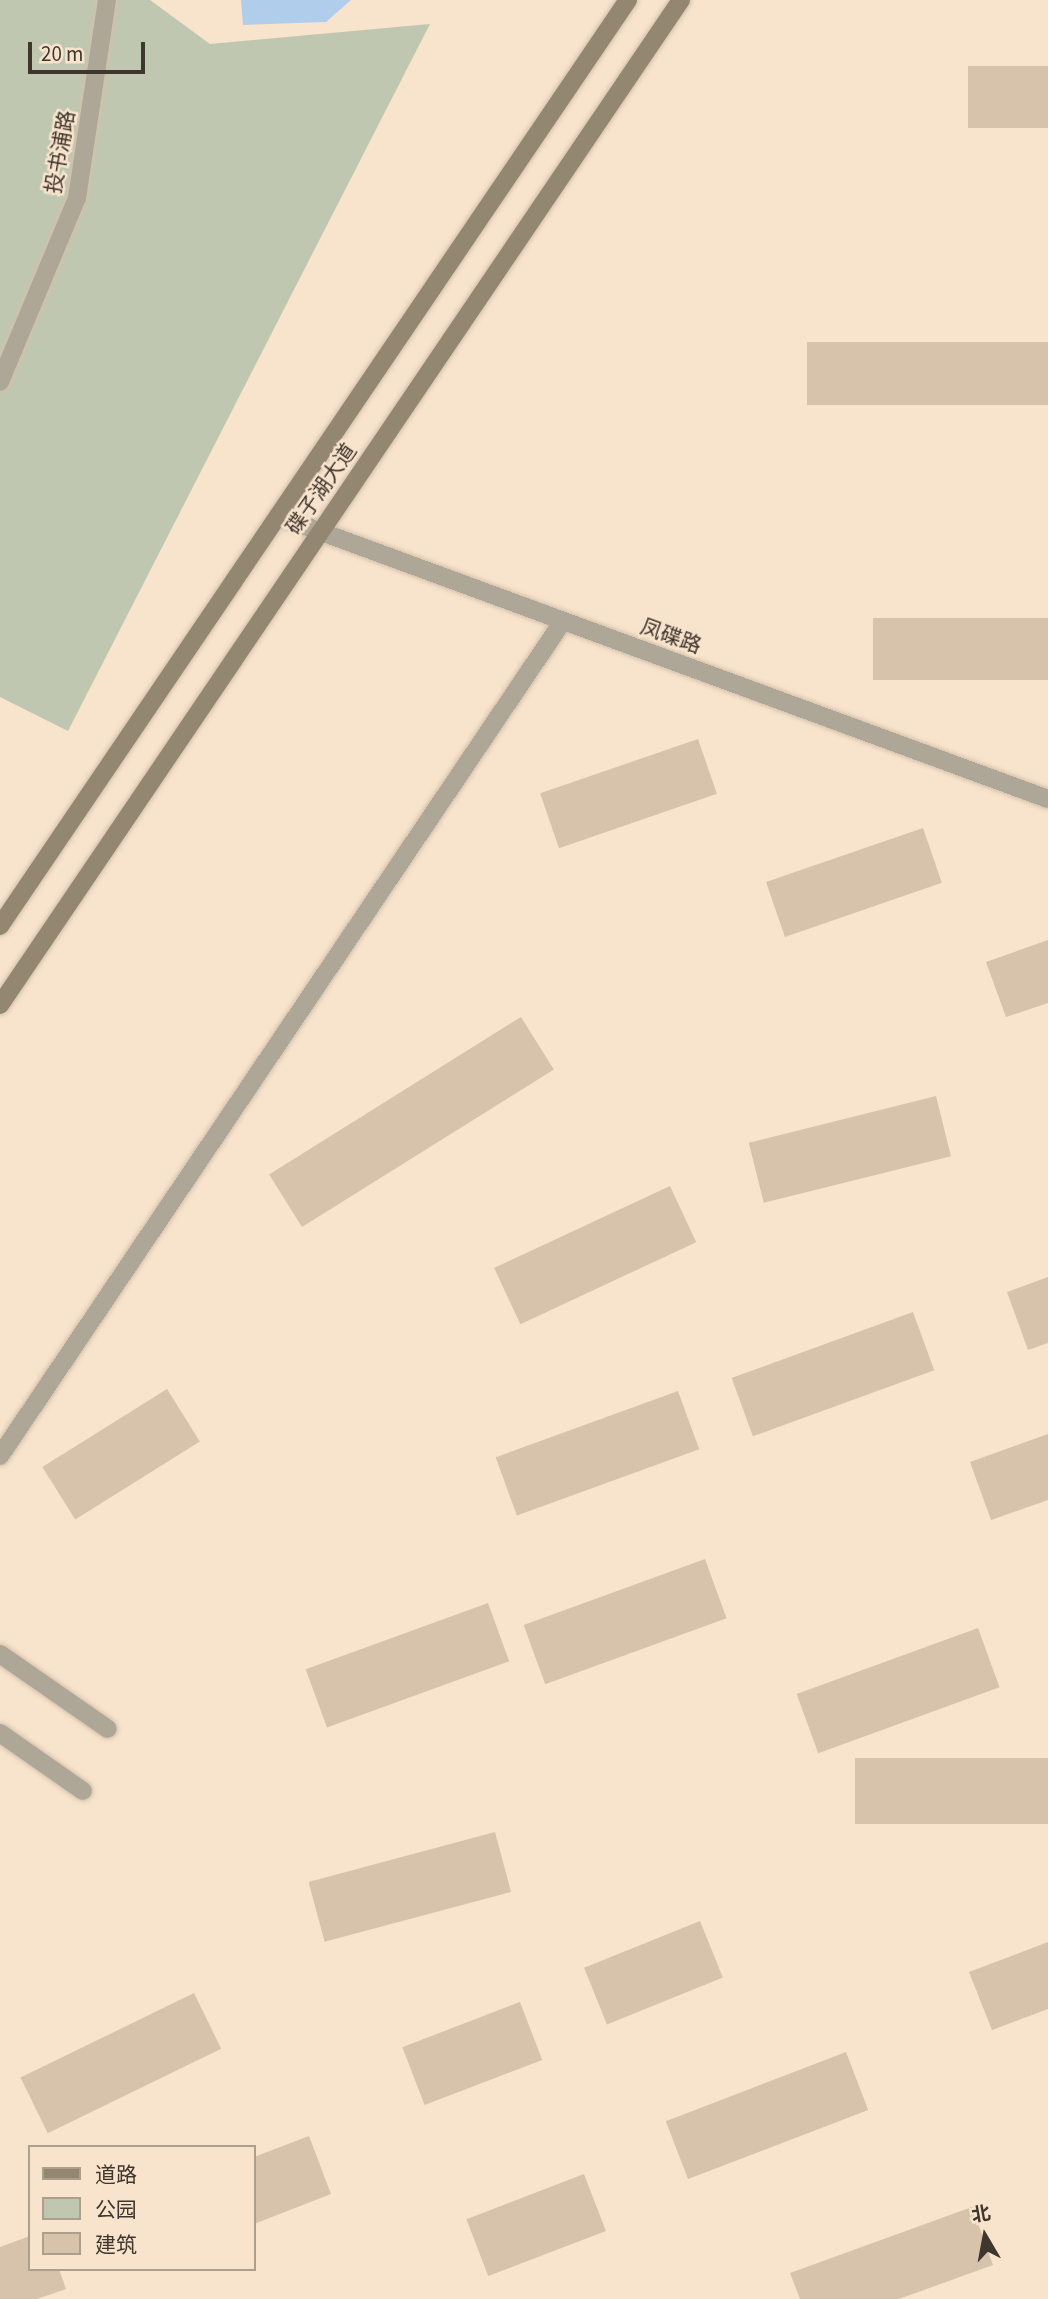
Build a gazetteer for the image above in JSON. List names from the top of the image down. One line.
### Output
{"streets":{"main road":["碟子湖大道"],"street":["投书浦路","凤碟路"]},"crossings":[["碟子湖大道","凤碟路"]],"legend":["道路","公园","建筑"],"scale_bar":"20 m","north":"top"}
